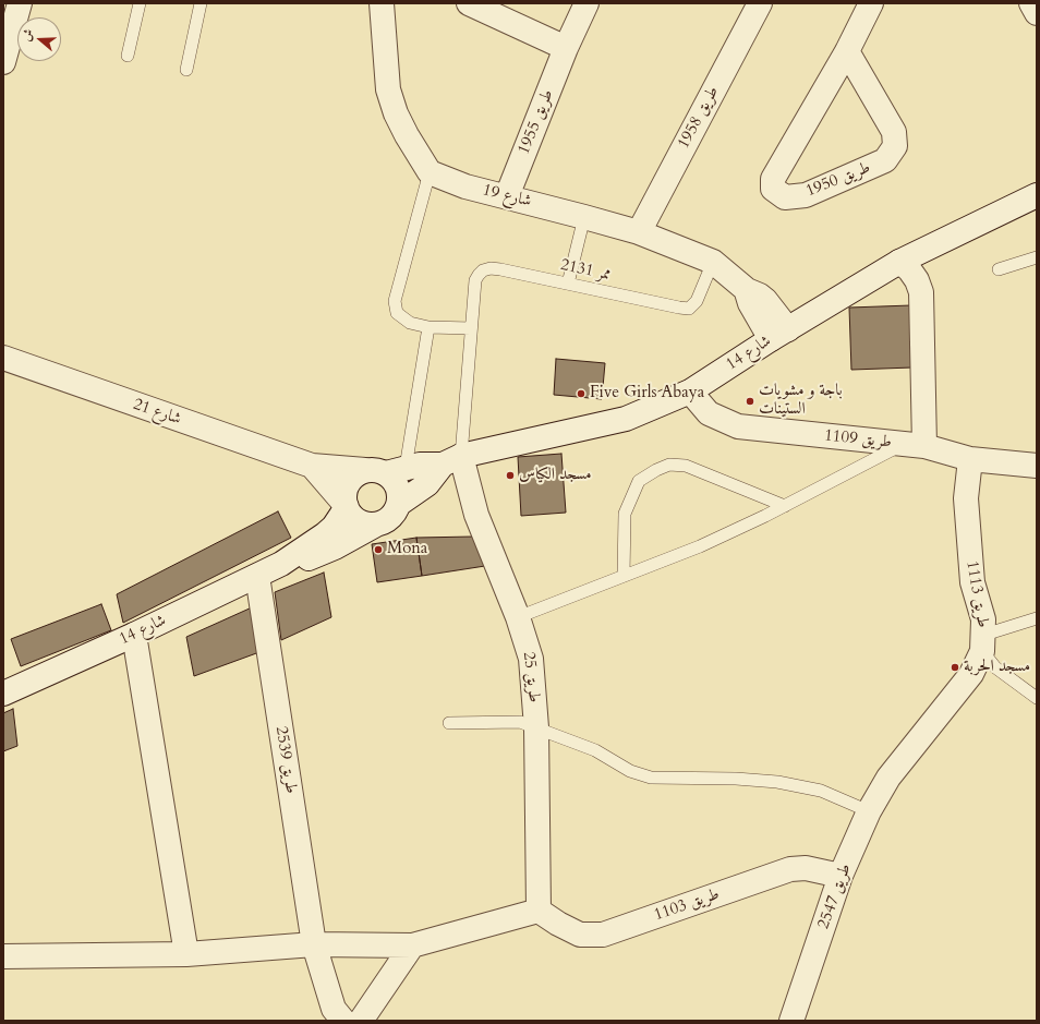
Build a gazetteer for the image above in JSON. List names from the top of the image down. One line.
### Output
{"streets":{"street":["طريق 1958","طريق 1955","طريق 1950","شارع 19","شارع 14","شارع 21","طريق 1109","طريق 1113","طريق 25","طريق 2539","طريق 2547","طريق 1103"],"lane":["ممر 2131"]},"crossings":[["طريق 1958","شارع 19"],["طريق 1955","شارع 19"],["شارع 19","ممر 2131"],["شارع 19","شارع 14"],["ممر 2131","شارع 14"],["ممر 2131","طريق 25"],["شارع 14","شارع 21"],["شارع 14","طريق 1109"],["شارع 14","طريق 25"],["شارع 14","طريق 2539"],["طريق 1109","طريق 1113"],["طريق 1113","طريق 2547"],["طريق 25","طريق 1103"],["طريق 2547","طريق 1103"]],"places":["Five Girls Abaya","باجة و مشويات الستينات","مسجد الكياس","Mona","مسجد الحربة"],"north":"left"}
